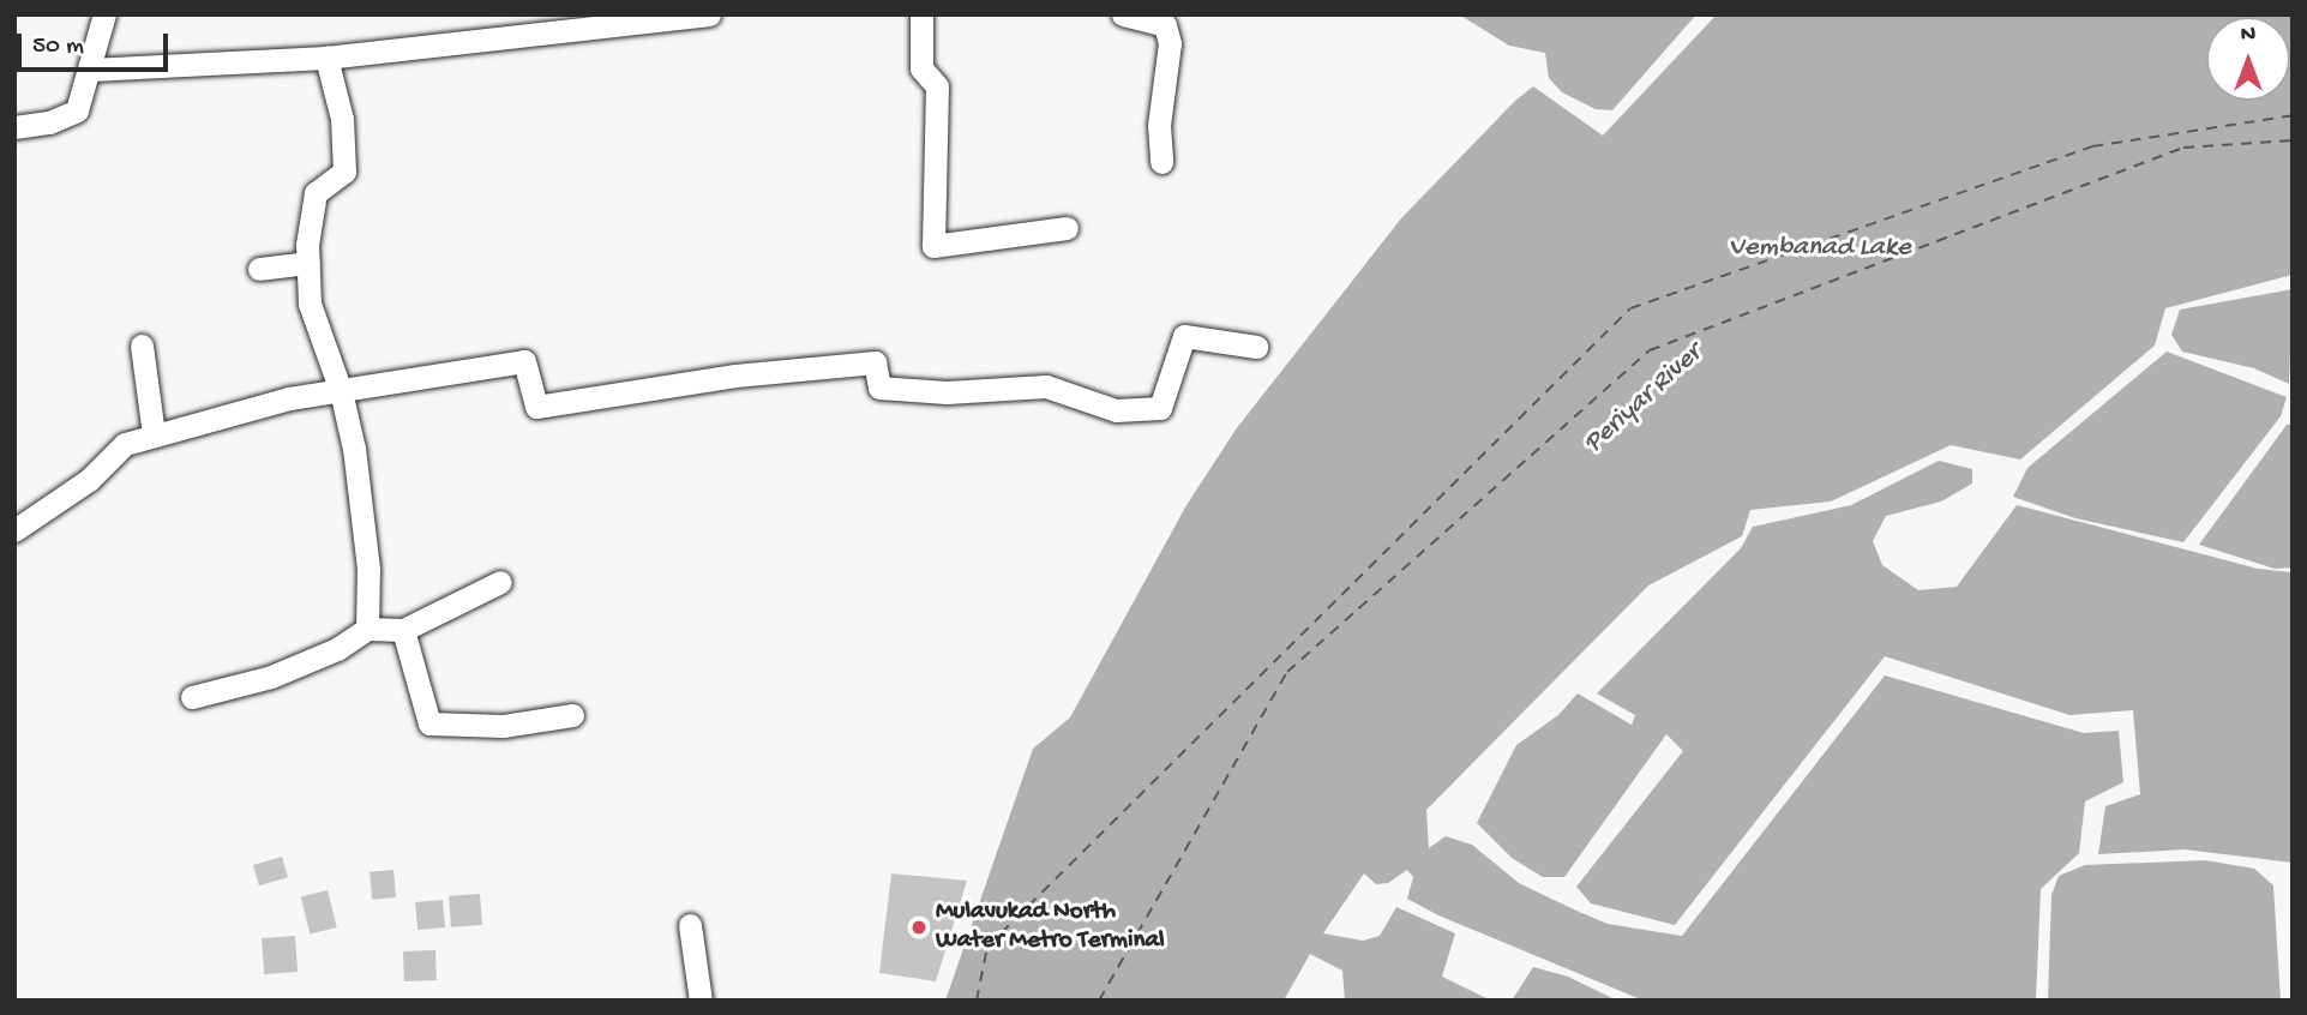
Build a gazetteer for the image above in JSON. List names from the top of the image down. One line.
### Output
{"water":["Vembanad Lake","Periyar River"],"places":["Mulavukad North Water Metro Terminal"],"scale_bar":"50 m","north":"top"}
